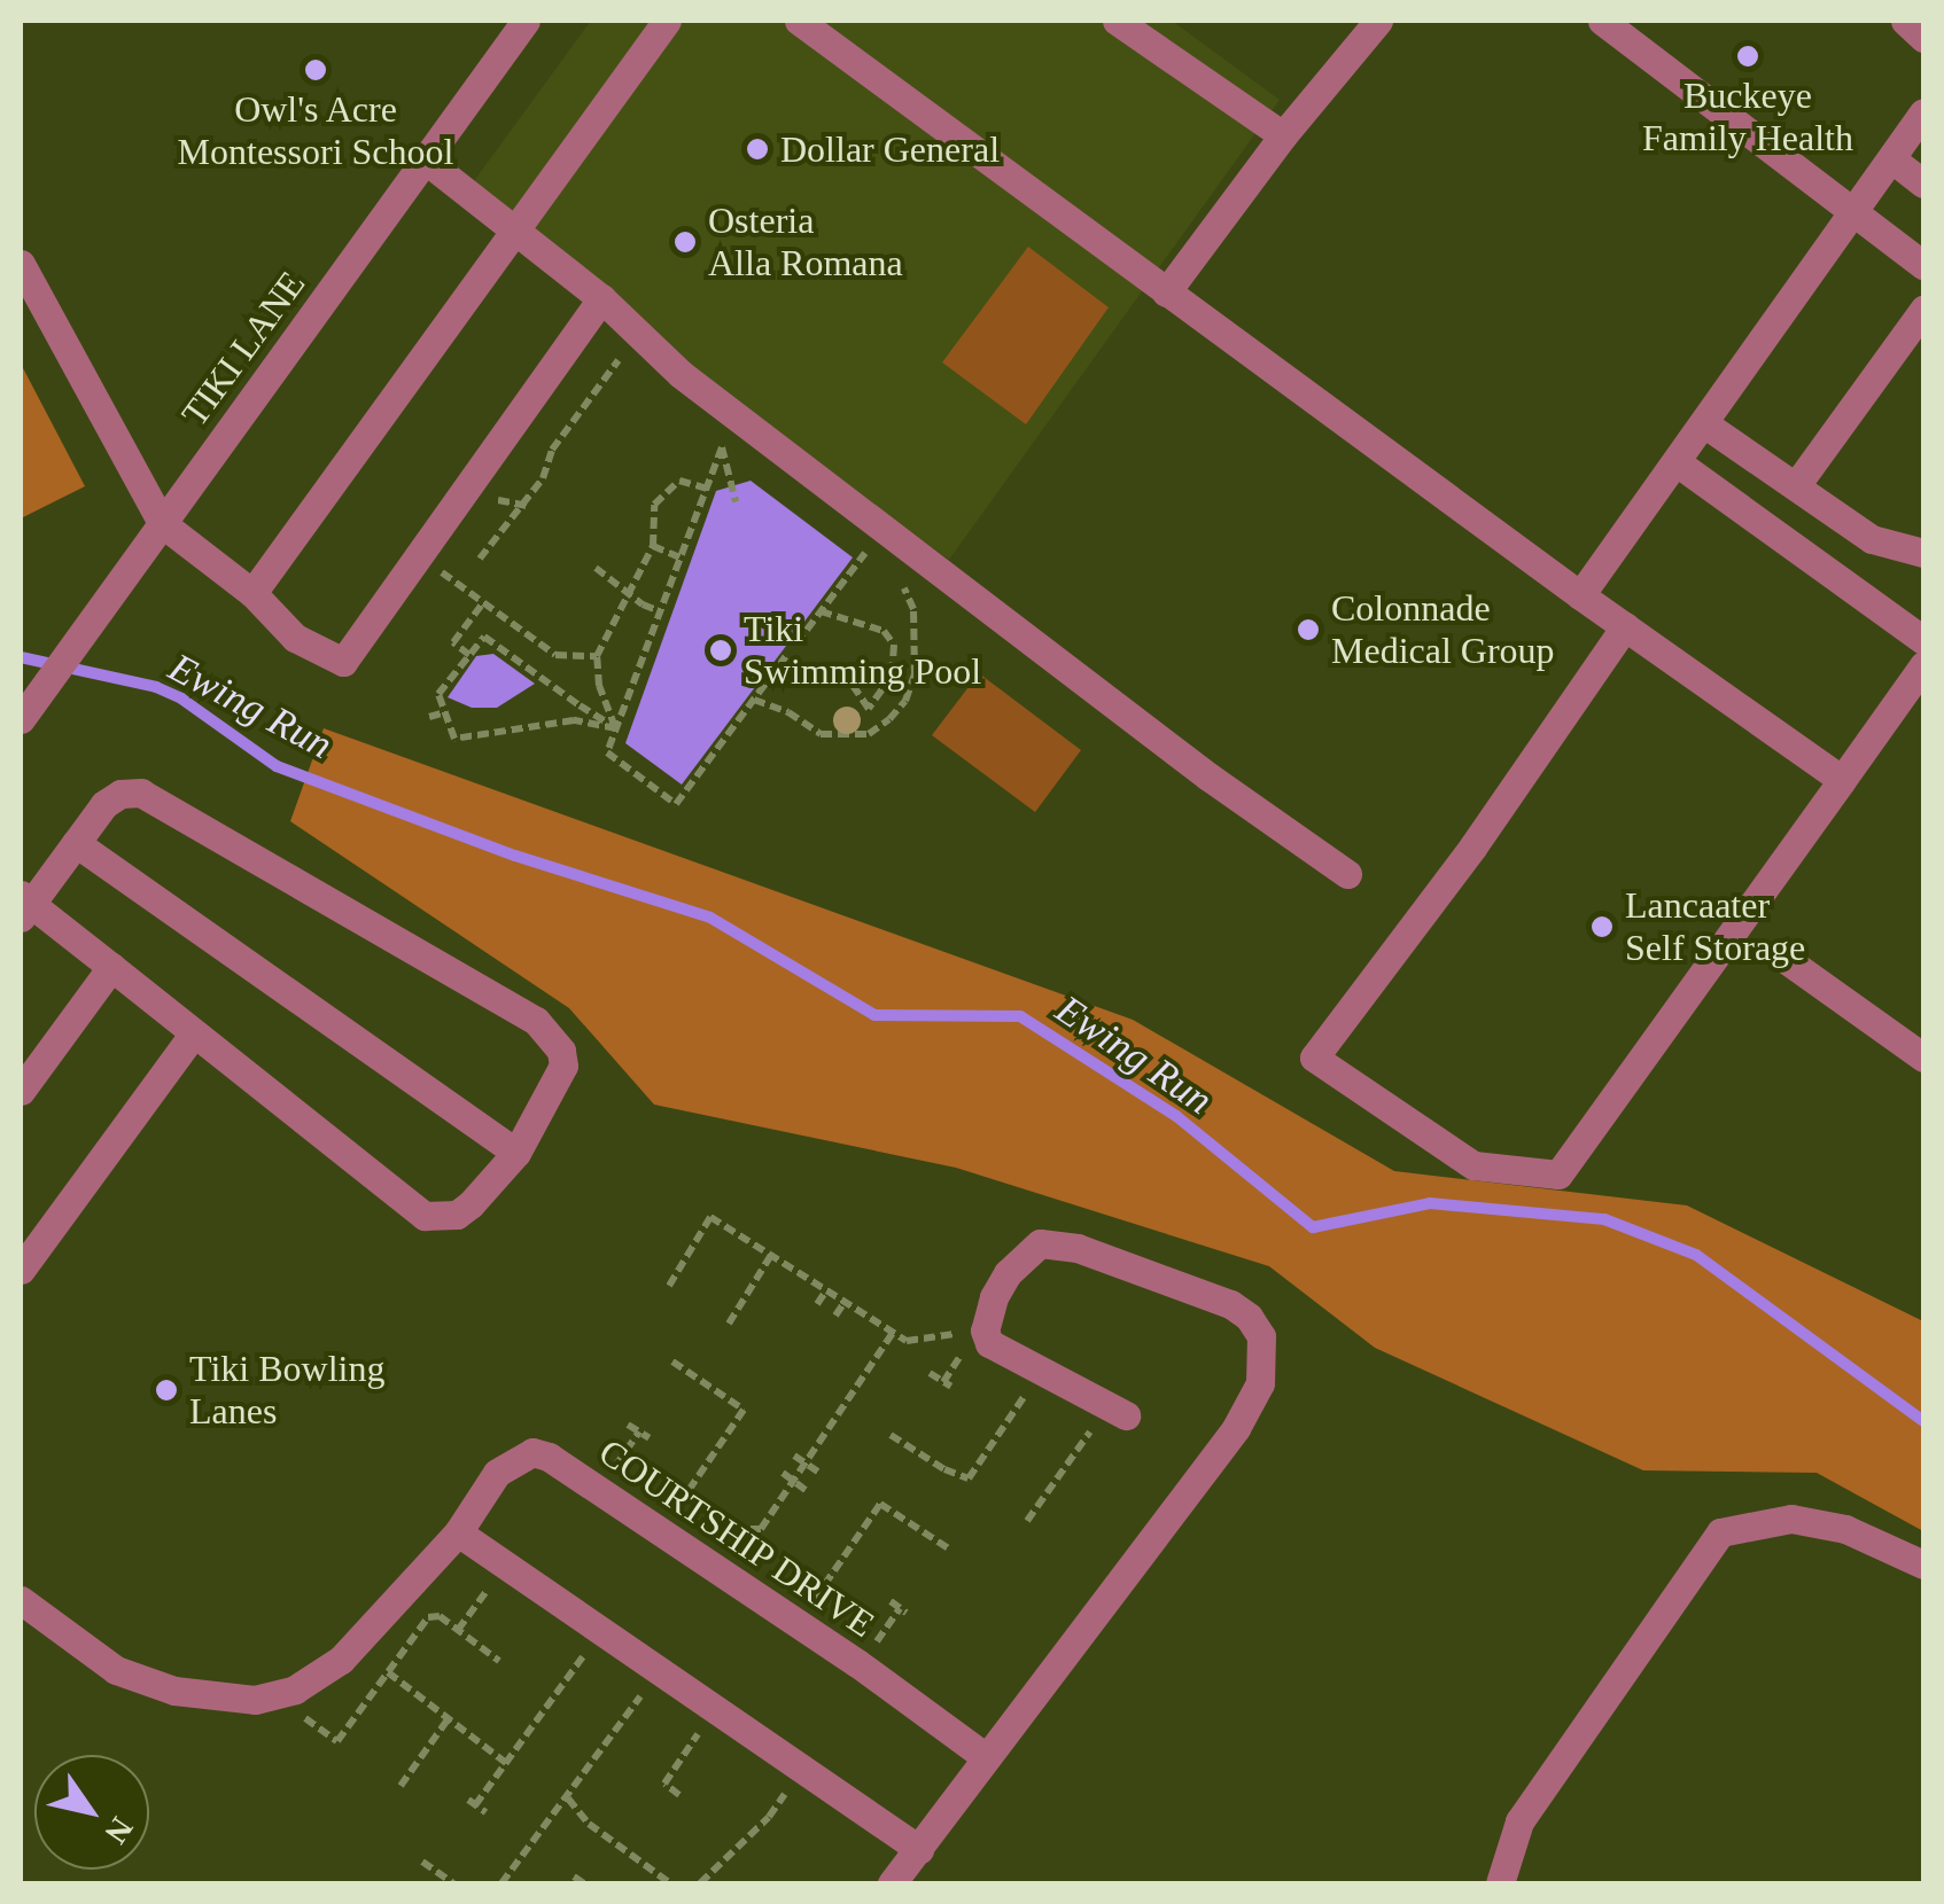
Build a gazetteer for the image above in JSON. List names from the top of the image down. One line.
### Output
{"streets":{"street":["TIKI LANE","COURTSHIP DRIVE"]},"water":["Ewing Run"],"places":["Buckeye Family Health","Owl's Acre Montessori School","Dollar General","Osteria Alla Romana","Colonnade Medical Group","Tiki Swimming Pool","Lancaater Self Storage","Tiki Bowling Lanes"],"north":"bottom right"}
